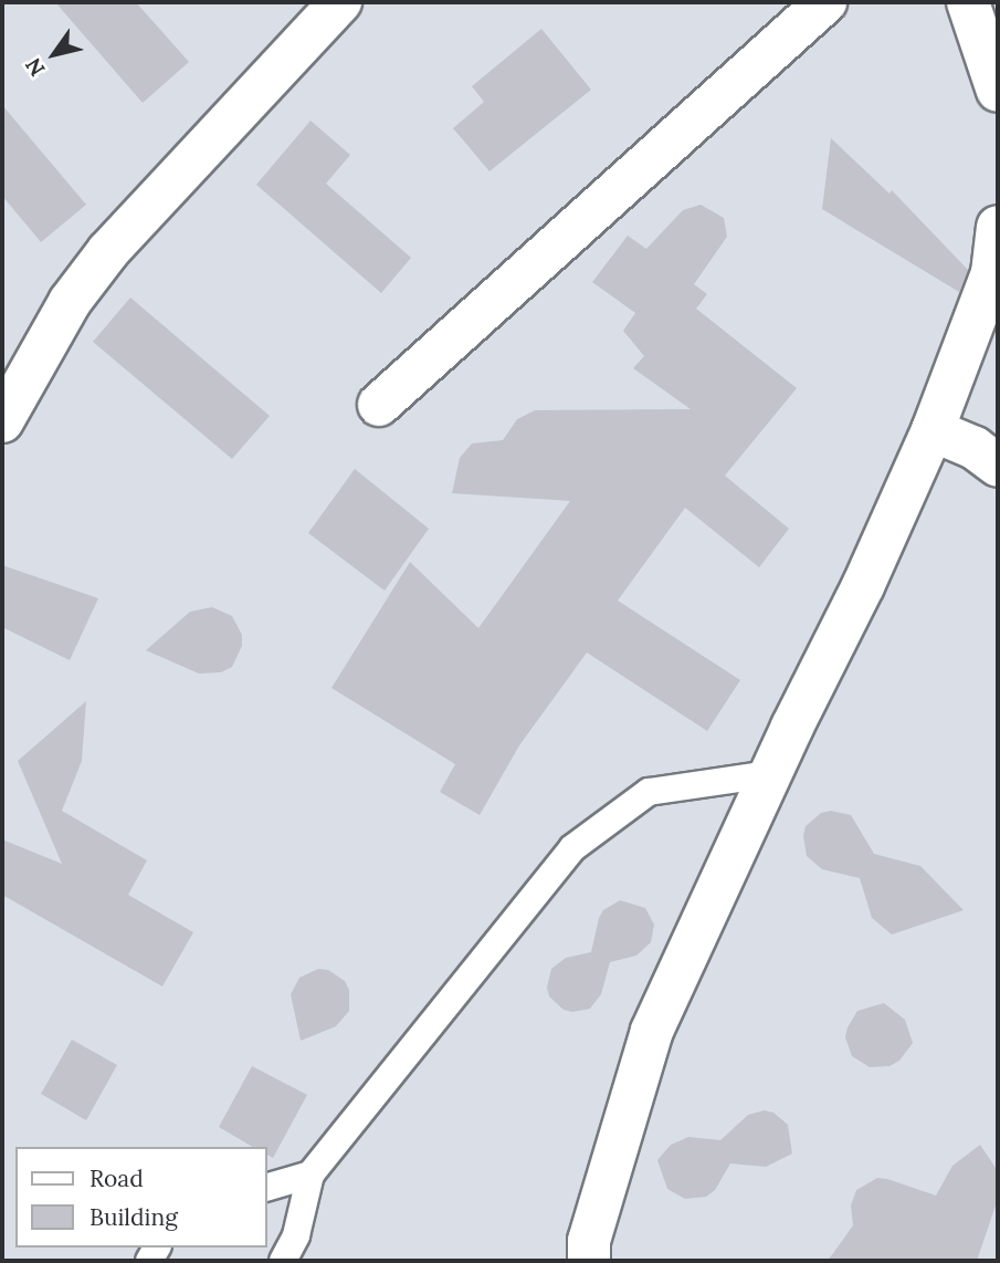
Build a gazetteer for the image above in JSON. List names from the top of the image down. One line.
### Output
{"legend":["Road","Building"],"north":"bottom left"}
